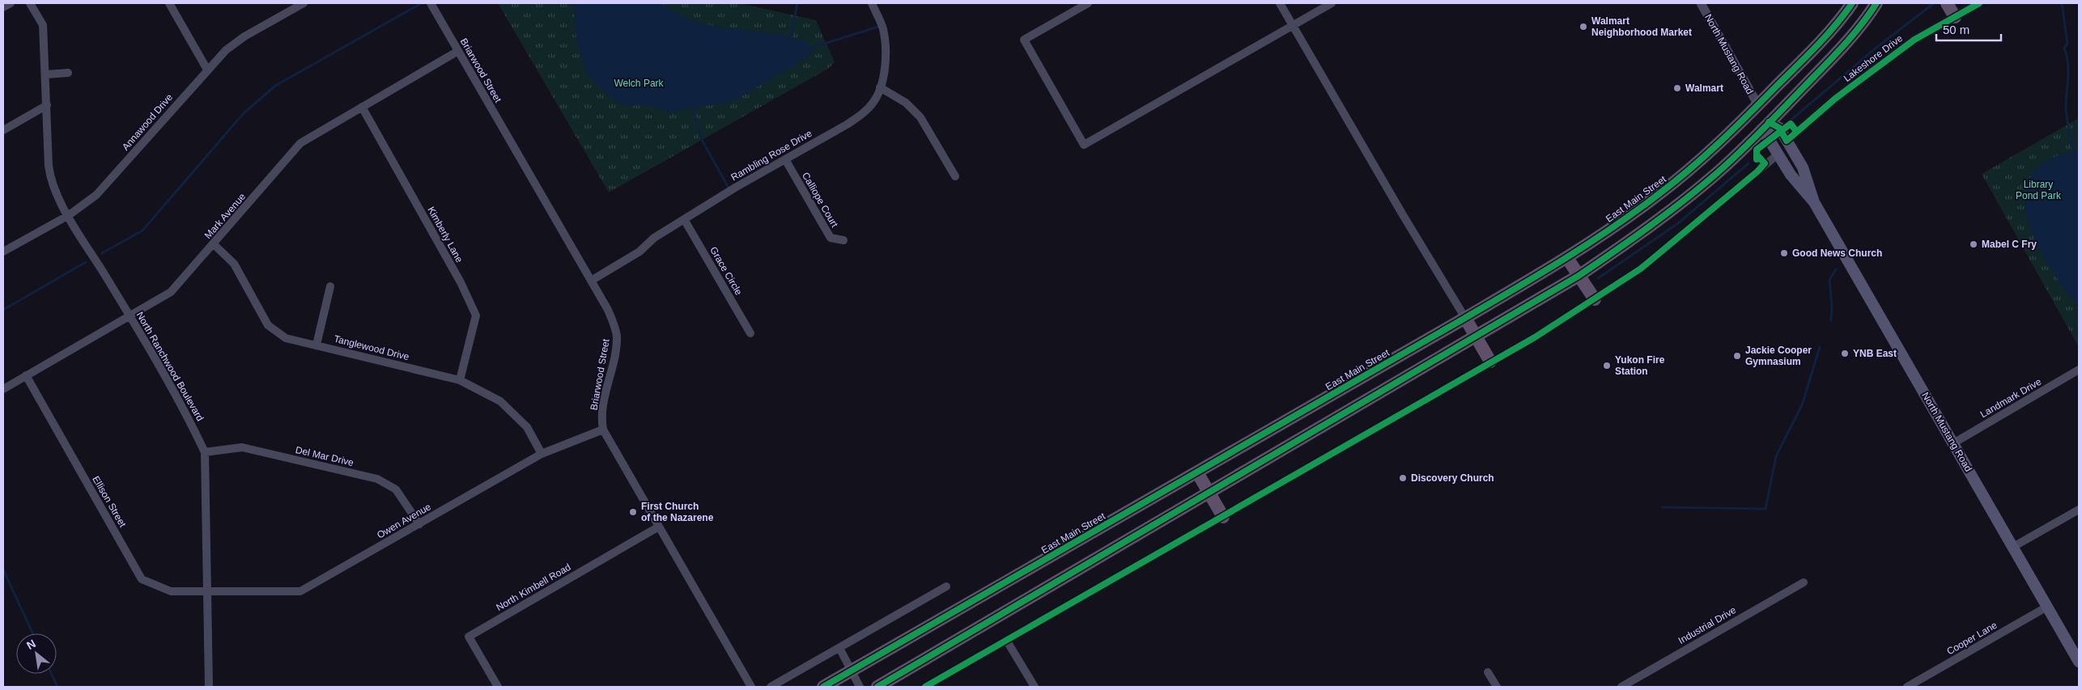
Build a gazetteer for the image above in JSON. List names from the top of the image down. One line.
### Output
{"streets":{"highway":["East Main Street"],"main road":["North Mustang Road"],"street":["Lakeshore Drive","Briarwood Street","Annawood Drive","Rambling Rose Drive","Calliope Court","Mark Avenue","Kimberly Lane","Grace Circle","Tanglewood Drive","North Ranchwood Boulevard","Landmark Drive","Del Mar Drive","Ellison Street","Owen Avenue","North Kimbell Road","Industrial Drive","Cooper Lane"]},"crossings":[["North Mustang Road","Lakeshore Drive"],["North Mustang Road","East Main Street"],["North Mustang Road","Landmark Drive"],["North Mustang Road","Cooper Lane"],["Briarwood Street","Rambling Rose Drive"],["Briarwood Street","Mark Avenue"],["Briarwood Street","Owen Avenue"],["Annawood Drive","North Ranchwood Boulevard"],["Rambling Rose Drive","Calliope Court"],["Rambling Rose Drive","Grace Circle"],["Mark Avenue","Kimberly Lane"],["Mark Avenue","Tanglewood Drive"],["Mark Avenue","North Ranchwood Boulevard"],["Mark Avenue","Ellison Street"],["Kimberly Lane","Tanglewood Drive"],["Tanglewood Drive","Owen Avenue"],["North Ranchwood Boulevard","Del Mar Drive"],["North Ranchwood Boulevard","Ellison Street"],["North Ranchwood Boulevard","Owen Avenue"],["Del Mar Drive","Owen Avenue"],["Ellison Street","Owen Avenue"]],"parks":["Welch Park","Library Pond Park"],"places":["Walmart Neighborhood Market","Walmart","Mabel C Fry","Good News Church","YNB East","Jackie Cooper Gymnasium","Yukon Fire Station","Discovery Church","First Church of the Nazarene"],"scale_bar":"50 m","north":"top left"}
